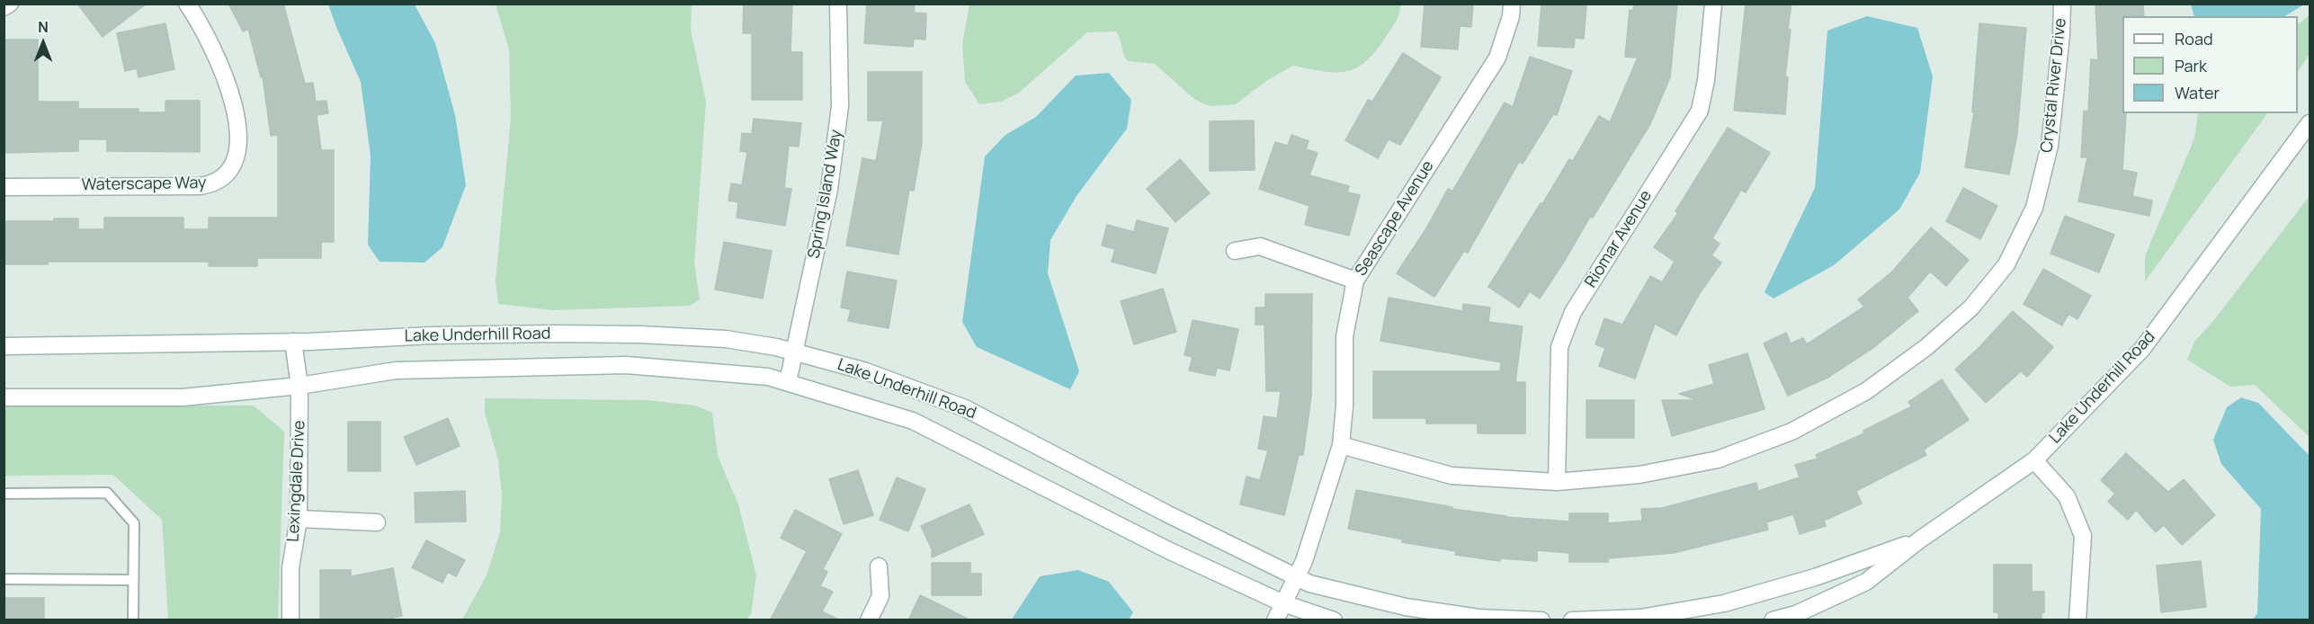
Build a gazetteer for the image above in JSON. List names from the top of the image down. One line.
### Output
{"streets":{"street":["Crystal River Drive","Waterscape Way","Spring Island Way","Seascape Avenue","Riomar Avenue","Lake Underhill Road","Lexingdale Drive"]},"crossings":[["Crystal River Drive","Seascape Avenue"],["Crystal River Drive","Riomar Avenue"],["Spring Island Way","Lake Underhill Road"],["Seascape Avenue","Lake Underhill Road"],["Lake Underhill Road","Lexingdale Drive"]],"legend":["Road","Park","Water"],"north":"top"}
